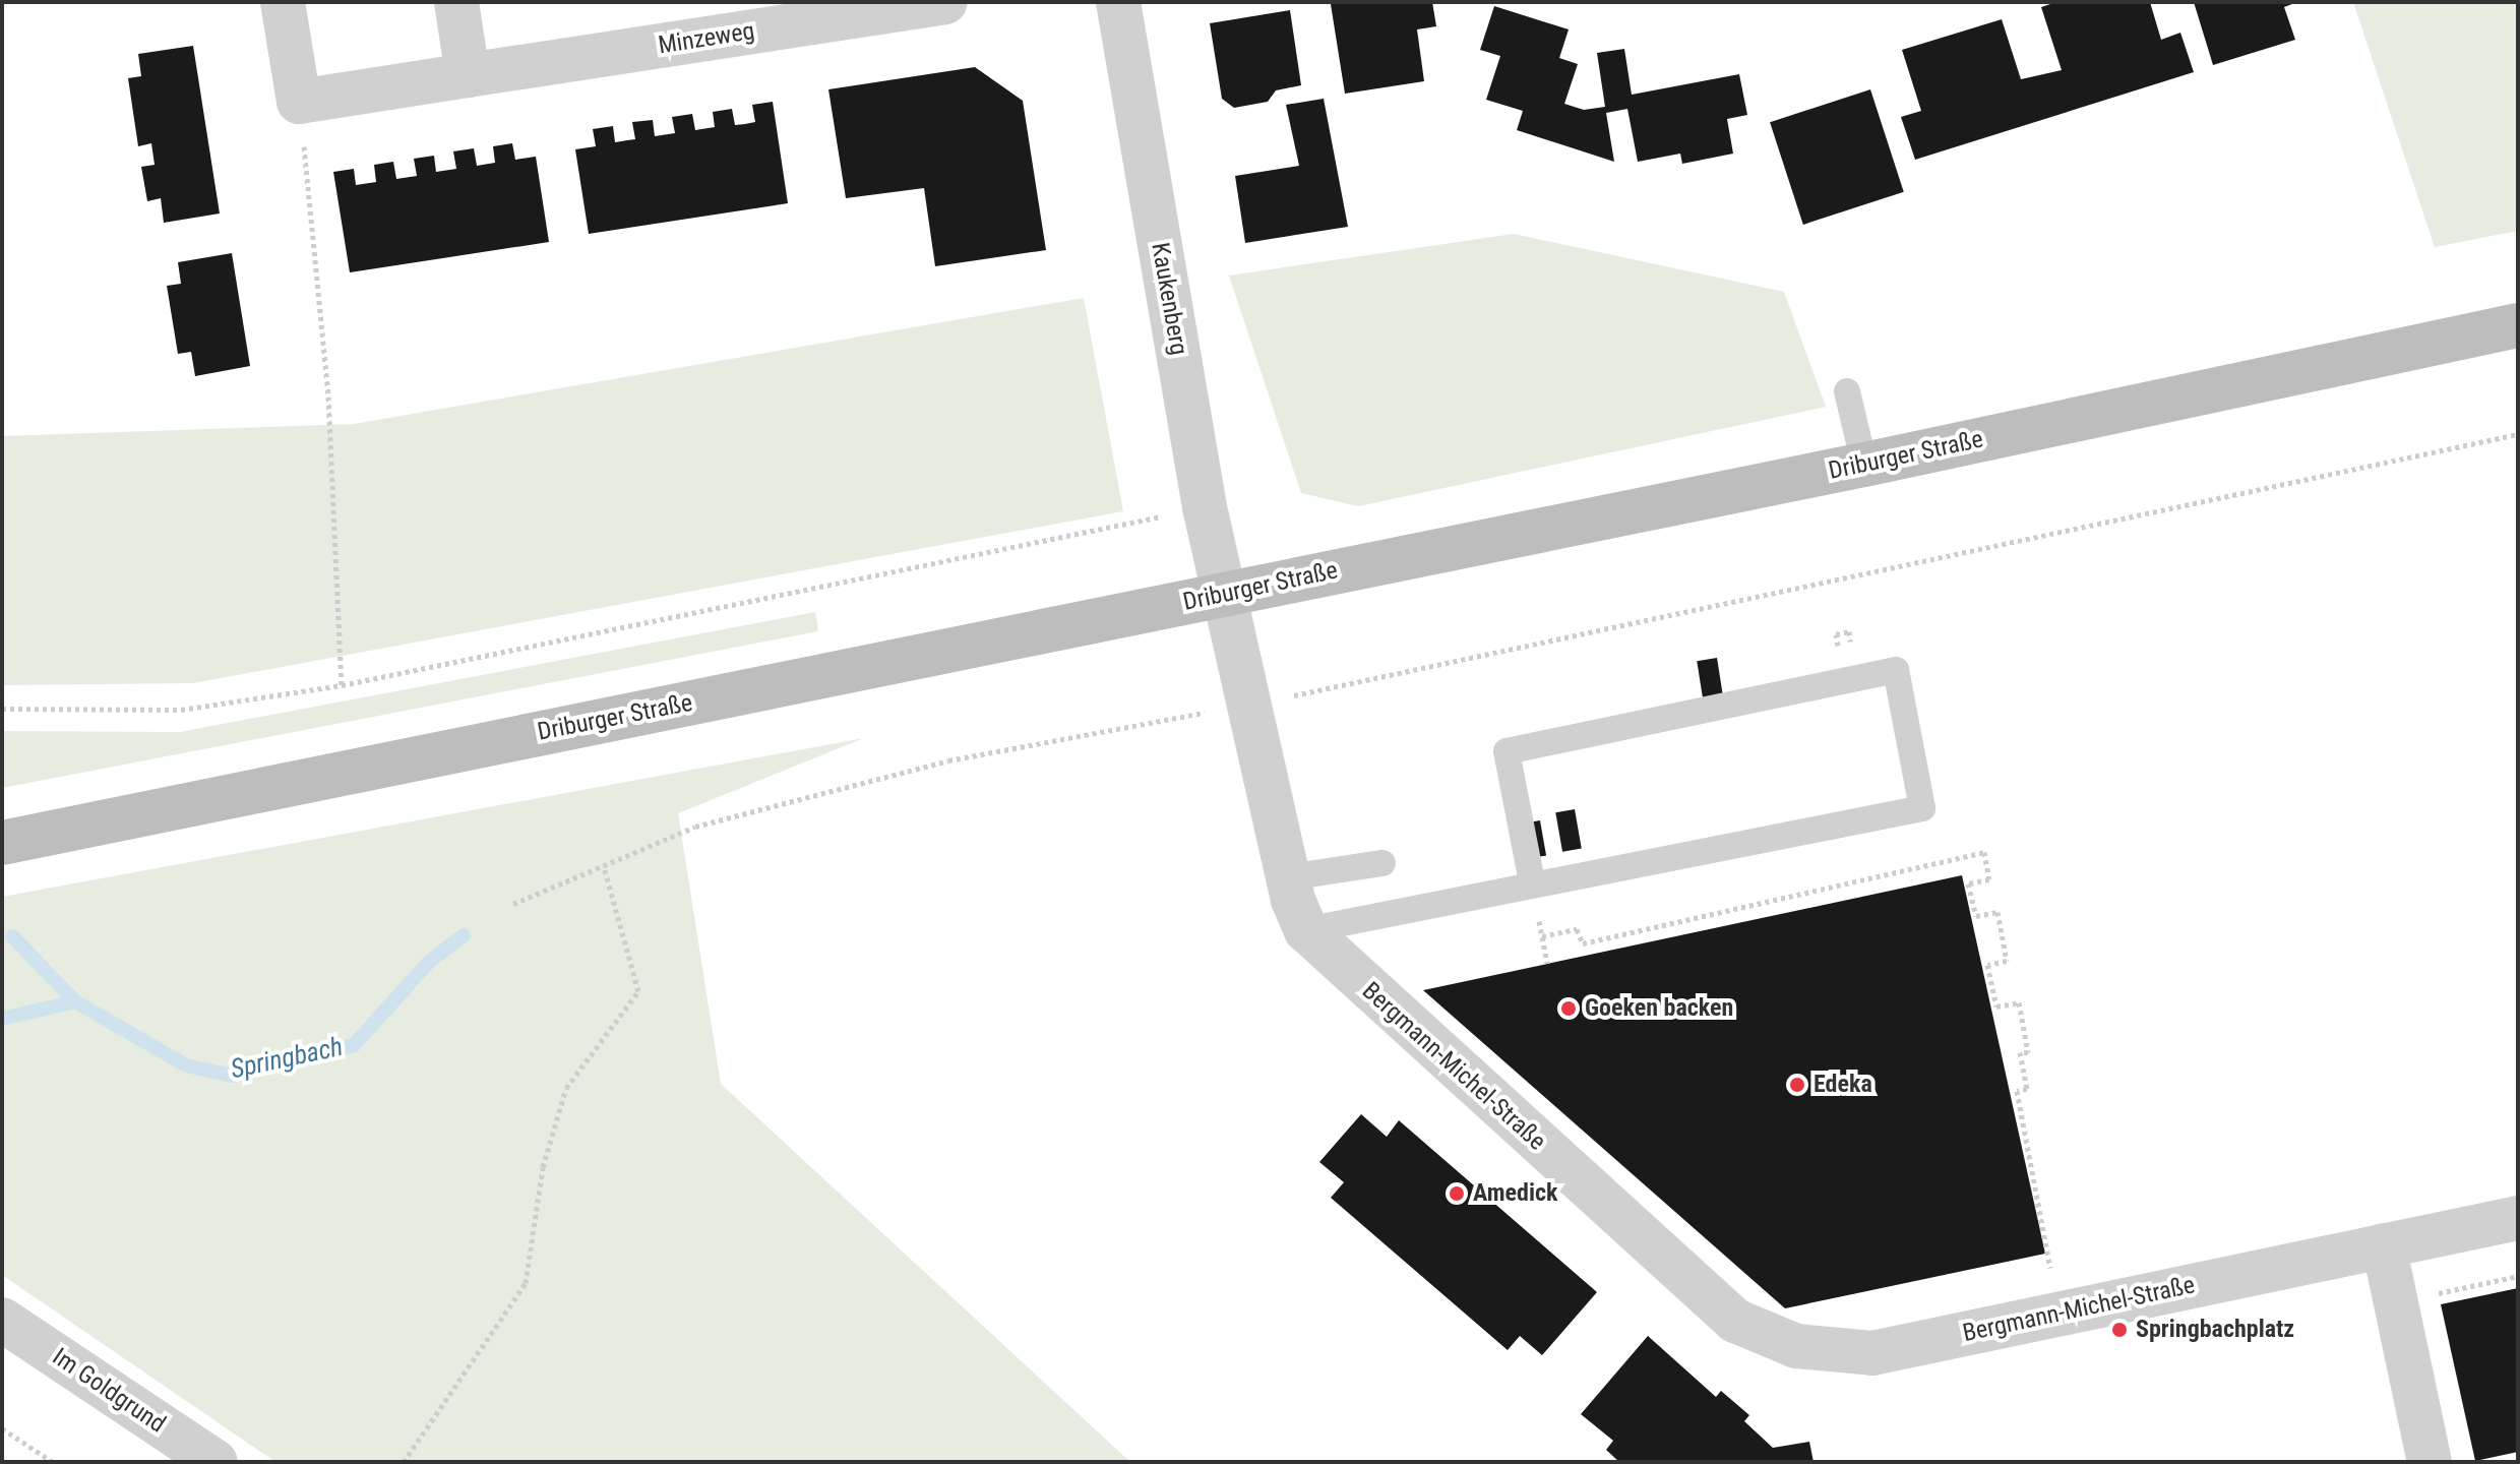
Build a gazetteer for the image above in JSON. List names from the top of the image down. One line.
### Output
{"streets":{"main road":["Driburger Straße"],"street":["Minzeweg","Kaukenberg","Bergmann-Michel-Straße","Im Goldgrund"]},"crossings":[["Kaukenberg","Driburger Straße"],["Kaukenberg","Bergmann-Michel-Straße"],["Driburger Straße","Bergmann-Michel-Straße"]],"water":["Springbach"],"places":["Goeken backen","Edeka","Amedick","Springbachplatz"]}
